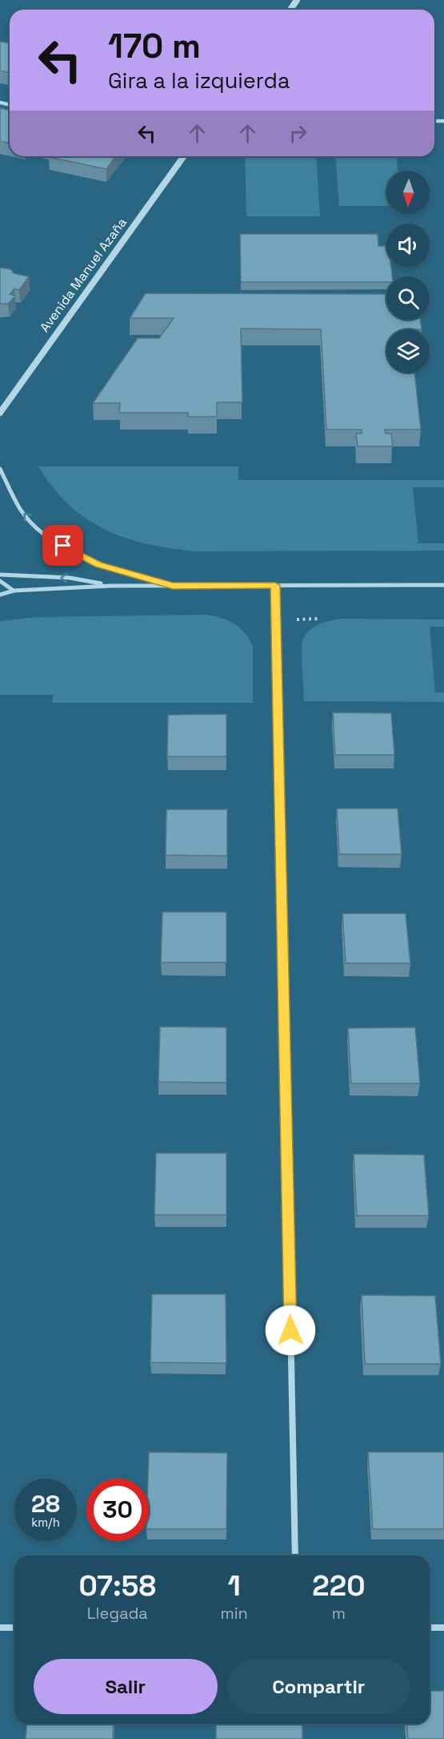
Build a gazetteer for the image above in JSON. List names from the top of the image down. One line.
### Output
{"streets":{"street":["Avenida Manuel Azaña"]},"north":"bottom","page":{"turn":["170 m","Gira a la izquierda"],"speed":"28 km/h","limit":"30","eta":["07:58","Llegada","1","min","220","m"],"buttons":["Salir","Compartir"]}}
